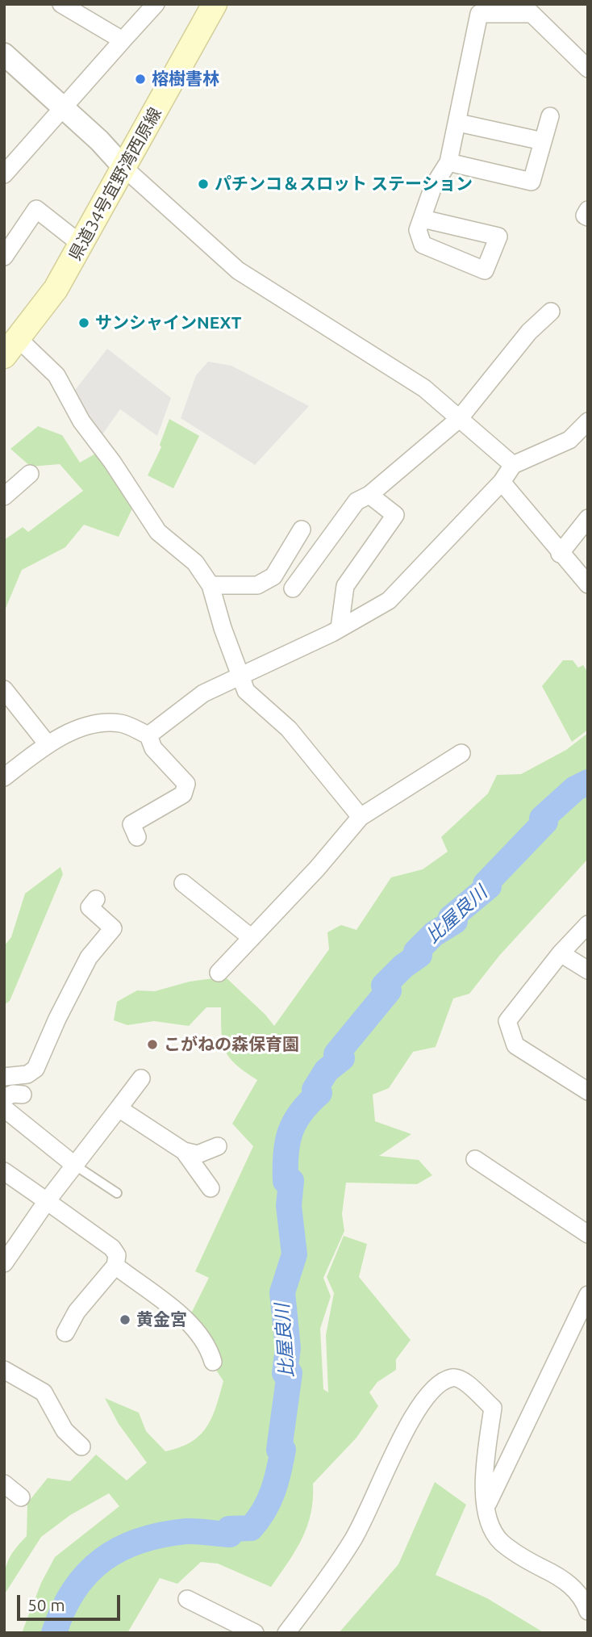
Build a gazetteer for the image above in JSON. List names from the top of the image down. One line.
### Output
{"streets":{"main road":["県道34号宜野湾西原線"]},"water":["比屋良川"],"places":["榕樹書林","パチンコ＆スロット ステーション","サンシャインNEXT","こがねの森保育園","黄金宮"],"scale_bar":"50 m"}
